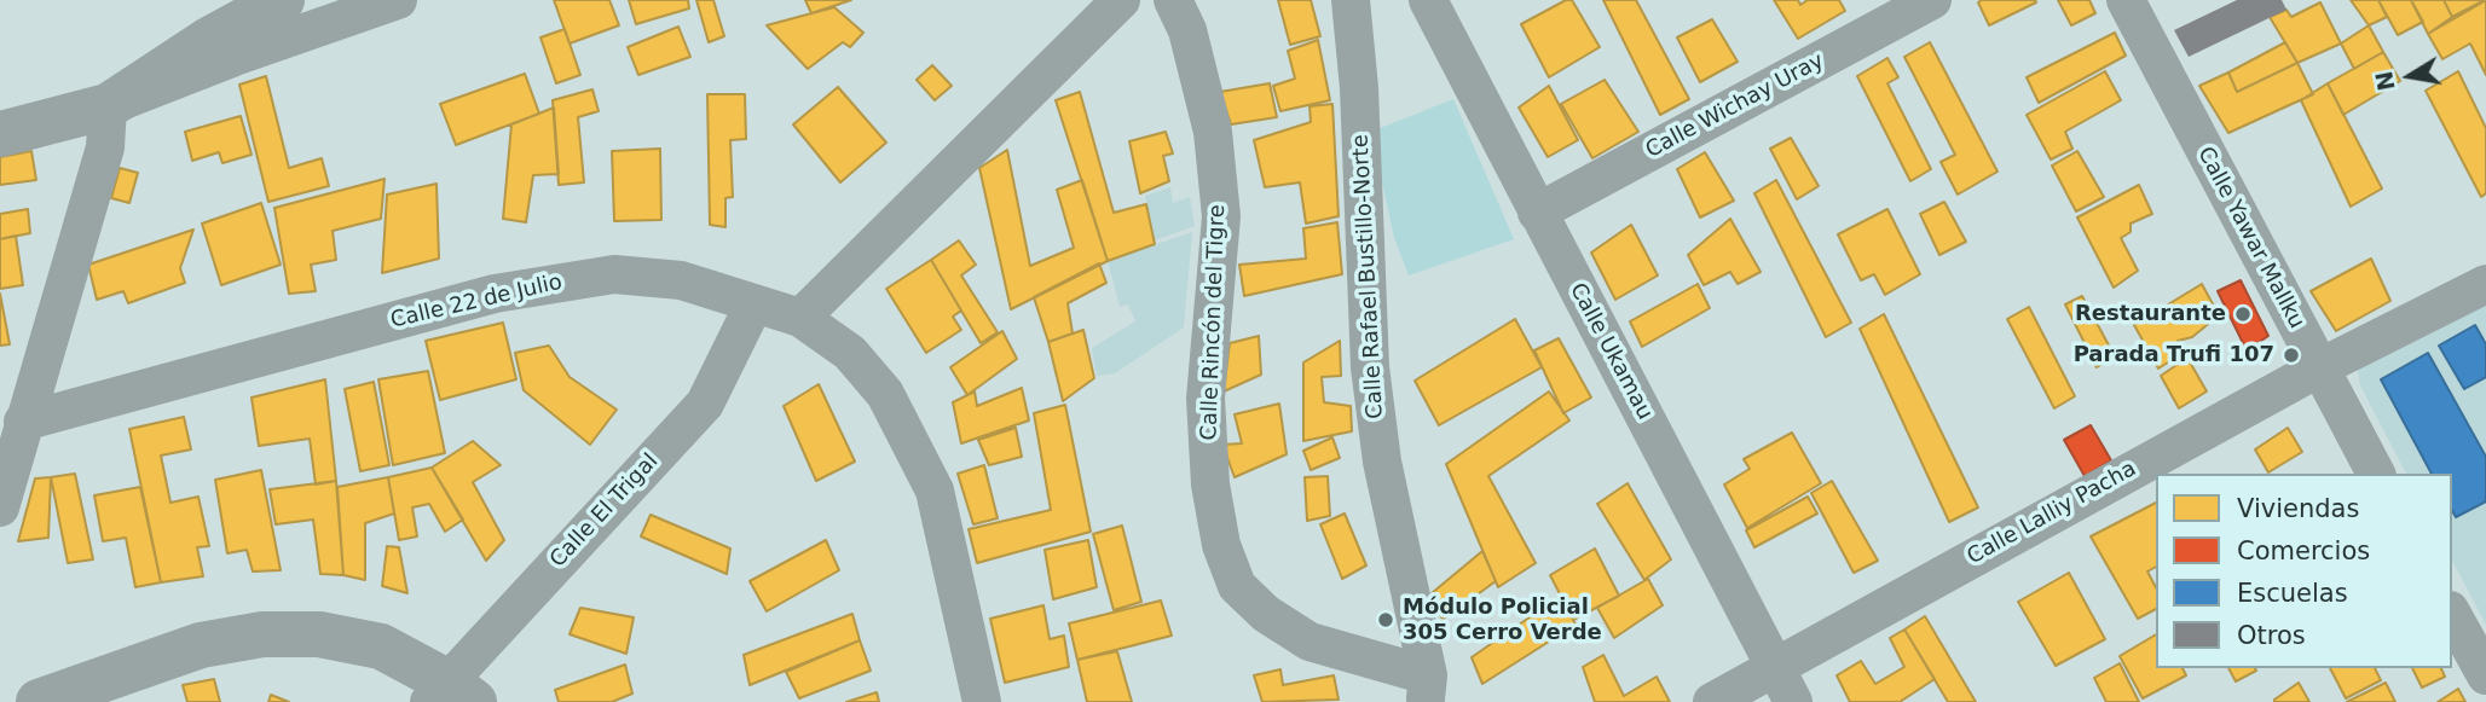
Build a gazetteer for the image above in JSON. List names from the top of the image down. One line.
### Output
{"streets":{"street":["Calle Wichay Uray","Calle Yawar Mallku","Calle Rafael Bustillo-Norte","Calle 22 de Julio","Calle Rincón del Tigre","Calle Ukamau","Calle El Trigal","Calle Lalliy Pacha"]},"crossings":[["Calle Wichay Uray","Calle Ukamau"],["Calle Yawar Mallku","Calle Lalliy Pacha"],["Calle Rafael Bustillo-Norte","Calle Rincón del Tigre"],["Calle 22 de Julio","Calle El Trigal"],["Calle Ukamau","Calle Lalliy Pacha"]],"places":["Restaurante","Parada Trufi 107","Módulo Policial 305 Cerro Verde"],"legend":["Viviendas","Comercios","Escuelas","Otros"],"north":"left"}
